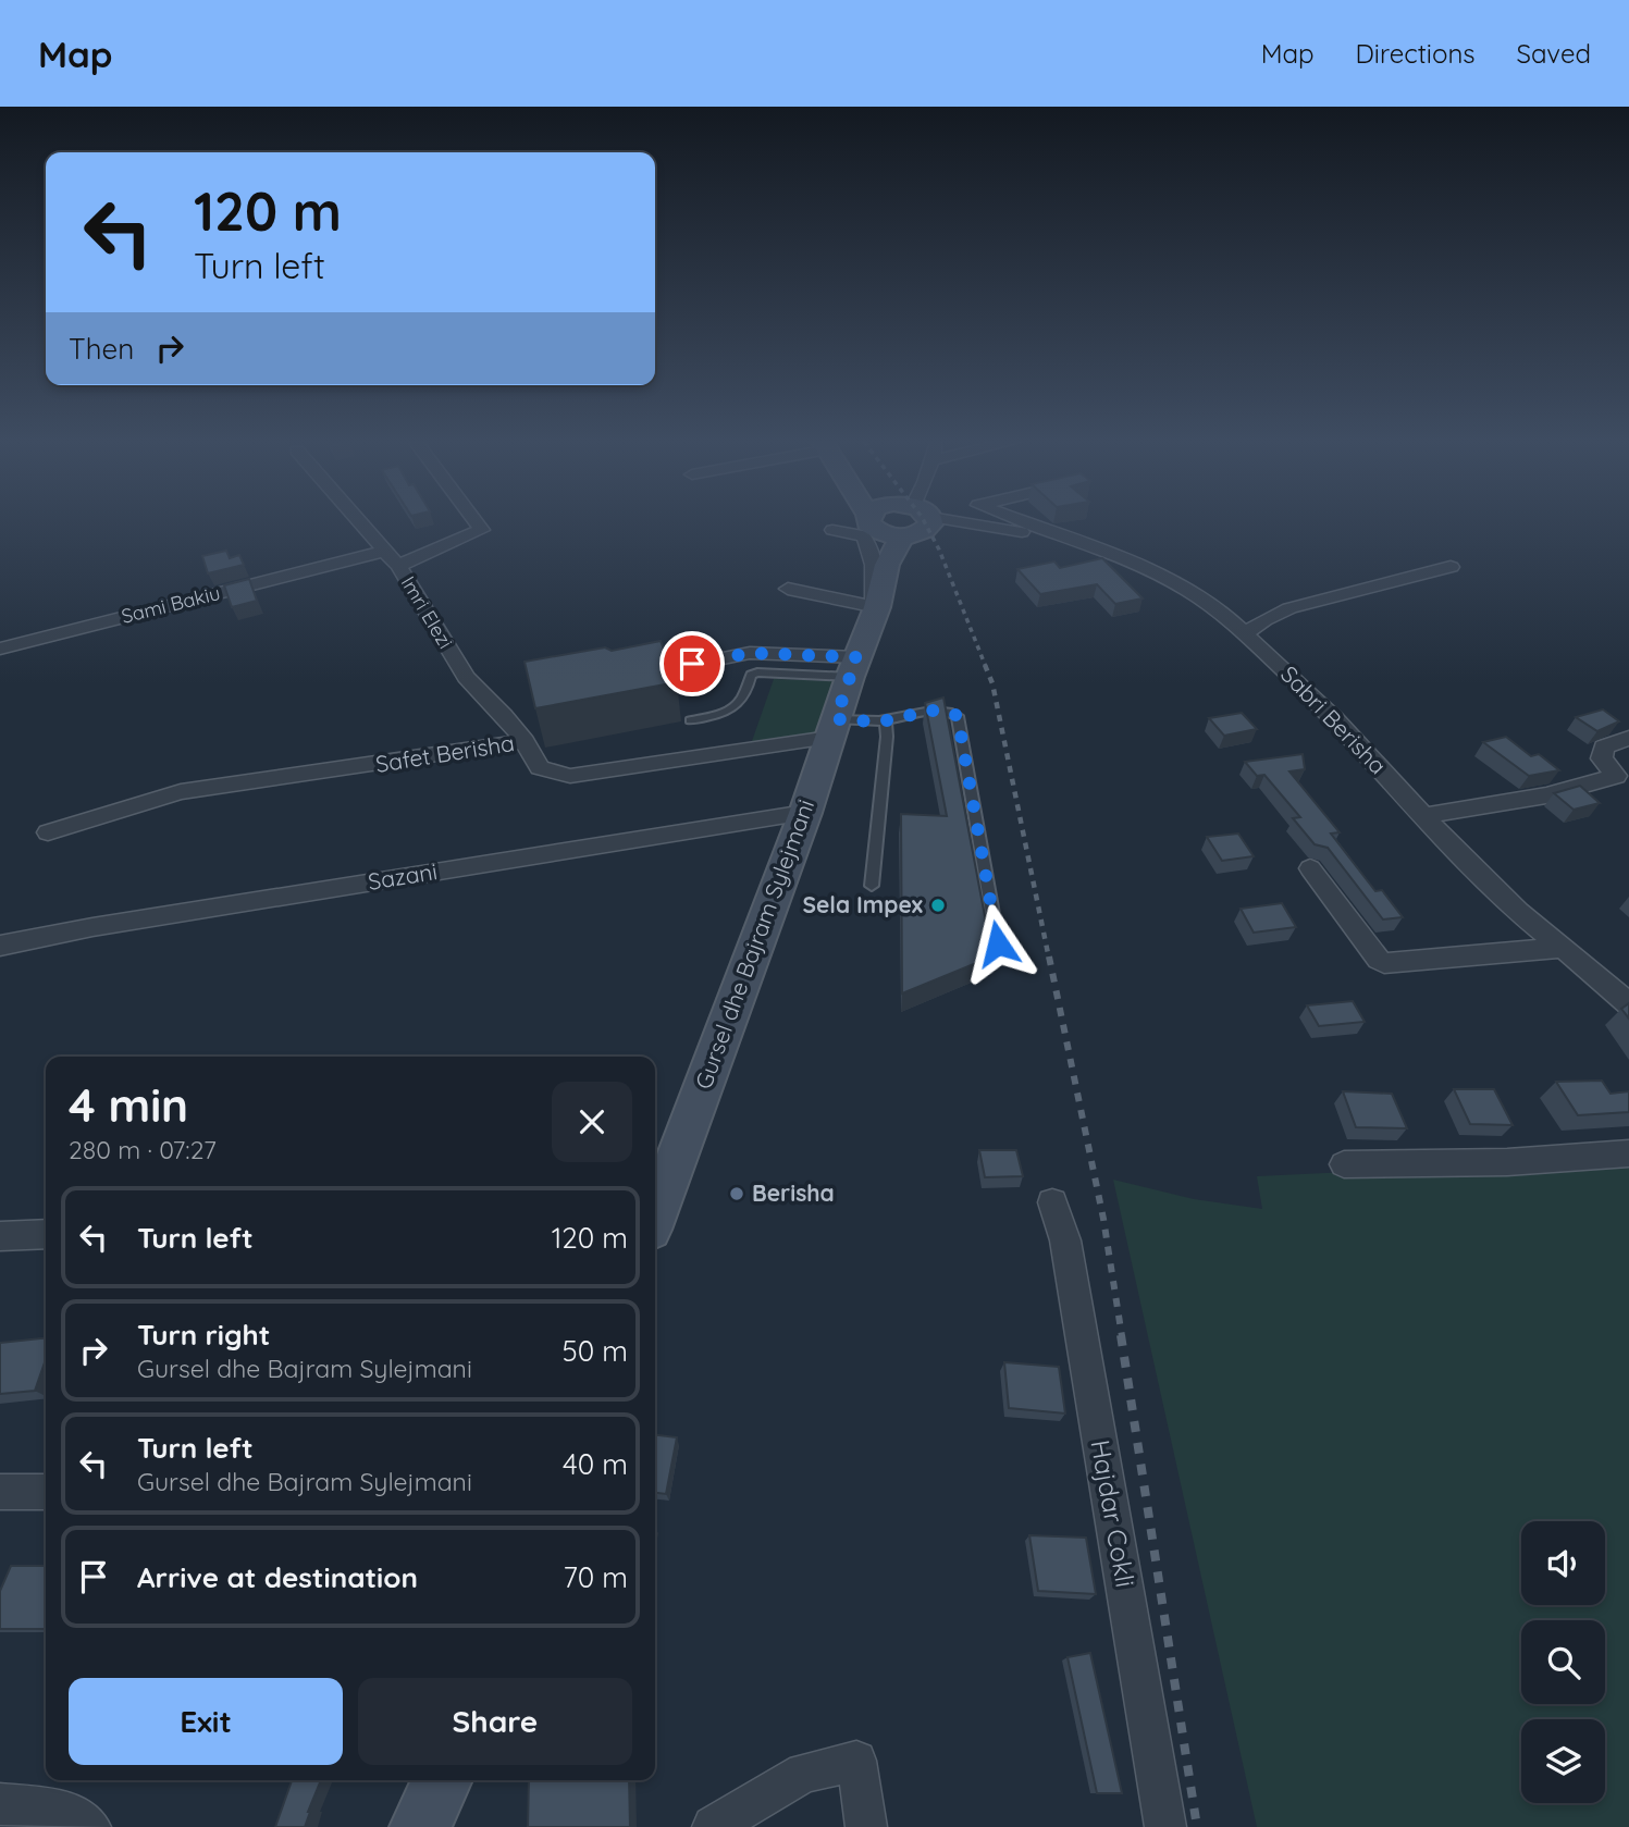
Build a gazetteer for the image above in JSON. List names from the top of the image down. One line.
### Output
{"streets":{"street":["Sami Bakiu","Imri Elezi","Sabri Berisha","Safet Berisha","Sazani","Gursel dhe Bajram Sylejmani","Hajdar Cokli"]},"crossings":[["Sami Bakiu","Imri Elezi"],["Imri Elezi","Safet Berisha"],["Safet Berisha","Gursel dhe Bajram Sylejmani"],["Sazani","Gursel dhe Bajram Sylejmani"]],"places":["Sela Impex","Berisha"],"page":{"header":"Map","nav":["Map","Directions","Saved"],"turn":["120 m","Turn left"],"then":"Then","heading":["4 min","280 m · 07:27"],"list":[{"name":"Turn left","value":"120 m"},{"name":"Turn right","note":"Gursel dhe Bajram Sylejmani","value":"50 m"},{"name":"Turn left","note":"Gursel dhe Bajram Sylejmani","value":"40 m"},{"name":"Arrive at destination","value":"70 m"}],"buttons":["Exit","Share"]}}
